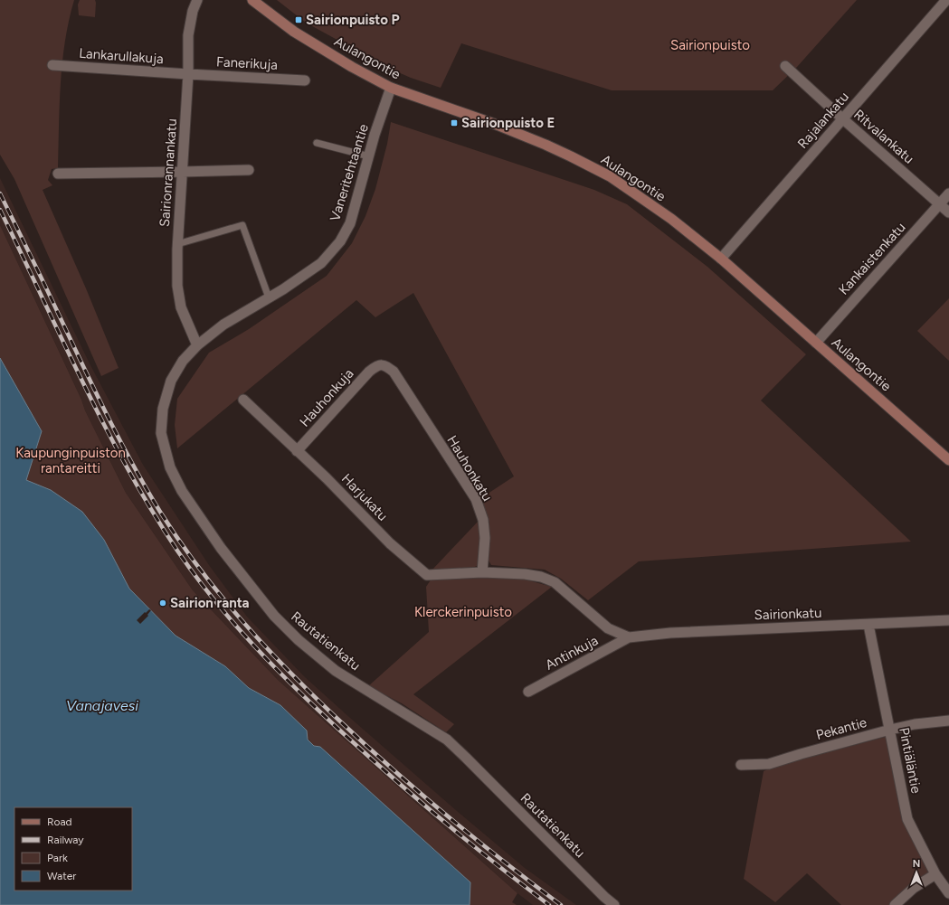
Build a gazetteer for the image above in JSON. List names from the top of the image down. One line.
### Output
{"streets":{"main road":["Aulangontie"],"street":["Lankarullakuja","Fanerikuja","Rajalankatu","Ritvalankatu","Sairionrannankatu","Vaneritehtaantie","Kankaistenkatu","Hauhonkuja","Hauhonkatu","Harjukatu","Sairionkatu","Rautatienkatu","Antinkuja","Pekantie","Pintiäläntie"]},"crossings":[["Lankarullakuja","Fanerikuja"],["Lankarullakuja","Sairionrannankatu"],["Aulangontie","Rajalankatu"],["Aulangontie","Vaneritehtaantie"],["Aulangontie","Kankaistenkatu"],["Fanerikuja","Sairionrannankatu"],["Rajalankatu","Ritvalankatu"],["Ritvalankatu","Kankaistenkatu"],["Sairionrannankatu","Vaneritehtaantie"],["Sairionrannankatu","Rautatienkatu"],["Vaneritehtaantie","Rautatienkatu"],["Hauhonkuja","Hauhonkatu"],["Hauhonkuja","Harjukatu"],["Hauhonkatu","Harjukatu"],["Sairionkatu","Antinkuja"],["Sairionkatu","Pintiäläntie"],["Pekantie","Pintiäläntie"]],"water":["Vanajavesi"],"parks":["Sairionpuisto","Kaupunginpuiston rantareitti","Klerckerinpuisto"],"places":{"transit":["Sairionpuisto P","Sairionpuisto E"],"other":["Sairion ranta"]},"legend":["Road","Railway","Park","Water"],"north":"top"}
